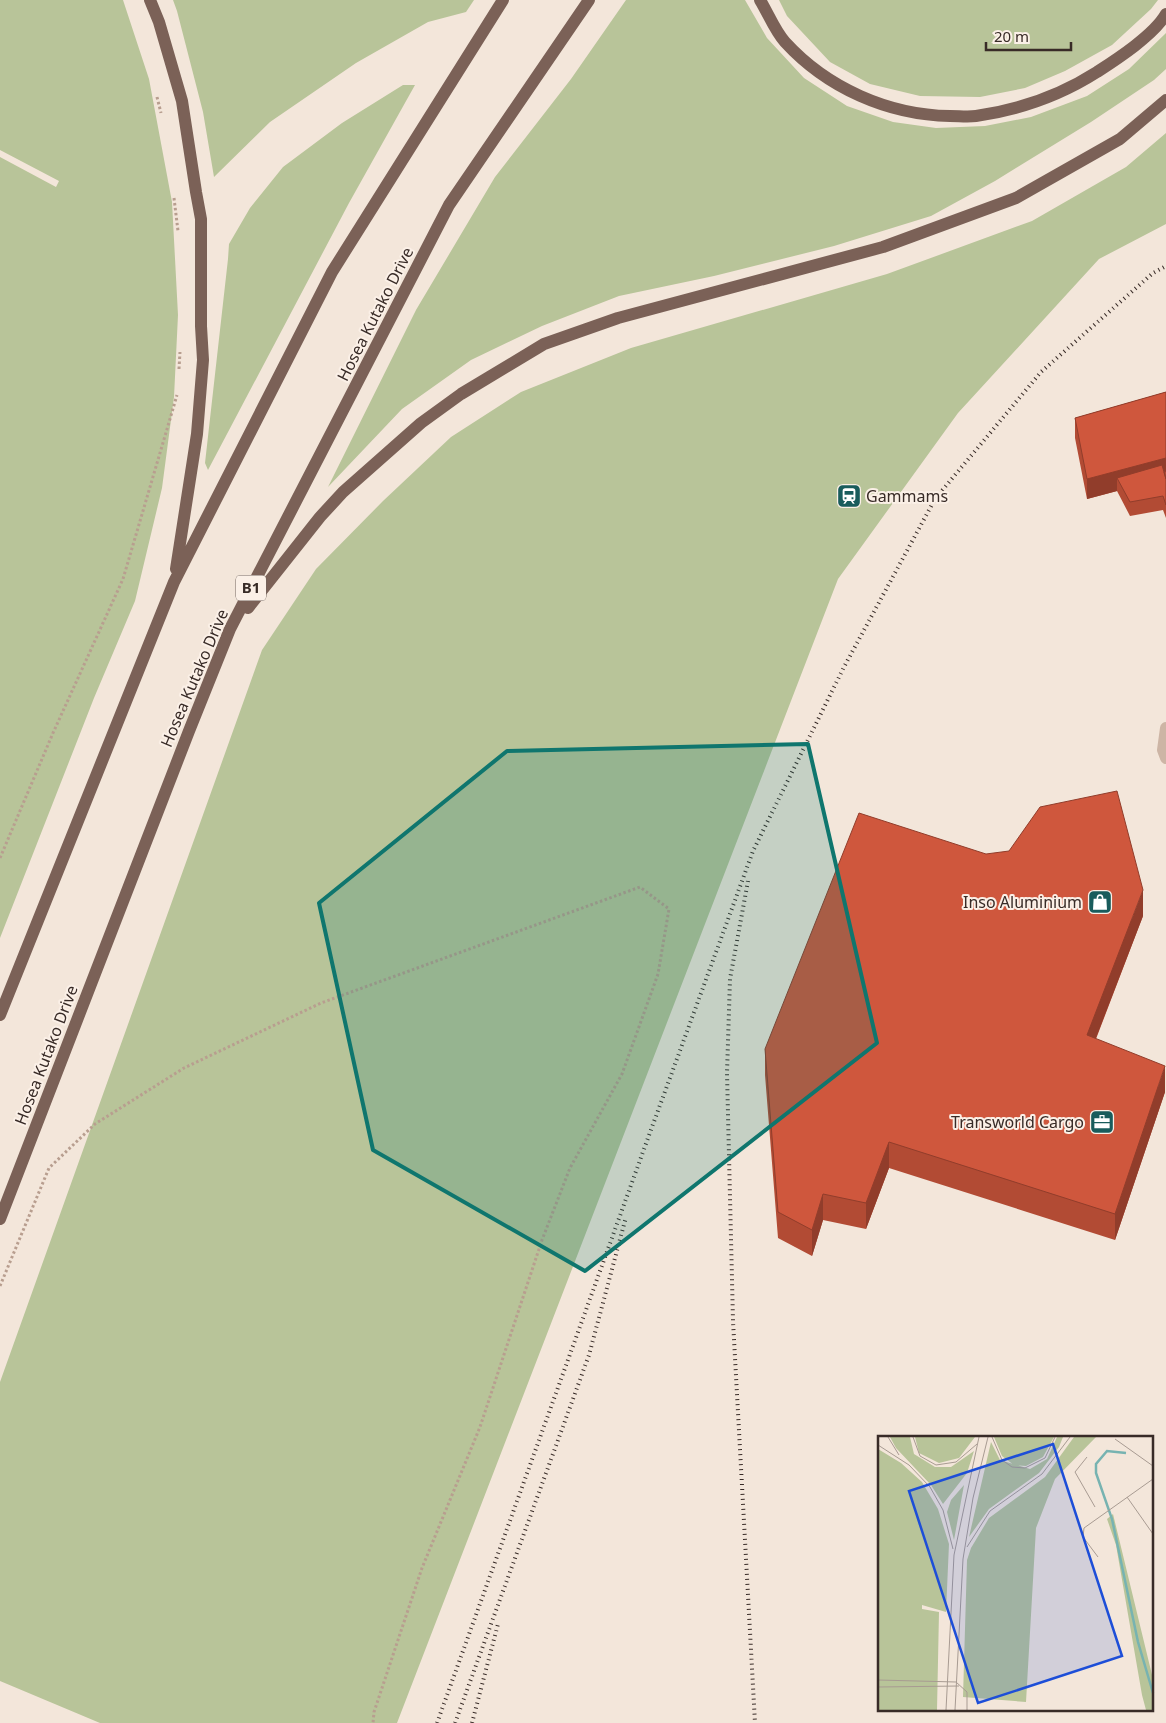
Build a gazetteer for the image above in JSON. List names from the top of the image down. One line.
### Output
{"streets":{"main road":["Hosea Kutako Drive","B1"]},"places":{"station":["Gammams"],"shop":["Inso Aluminium"],"office":["Transworld Cargo"]},"scale_bar":"20 m"}
